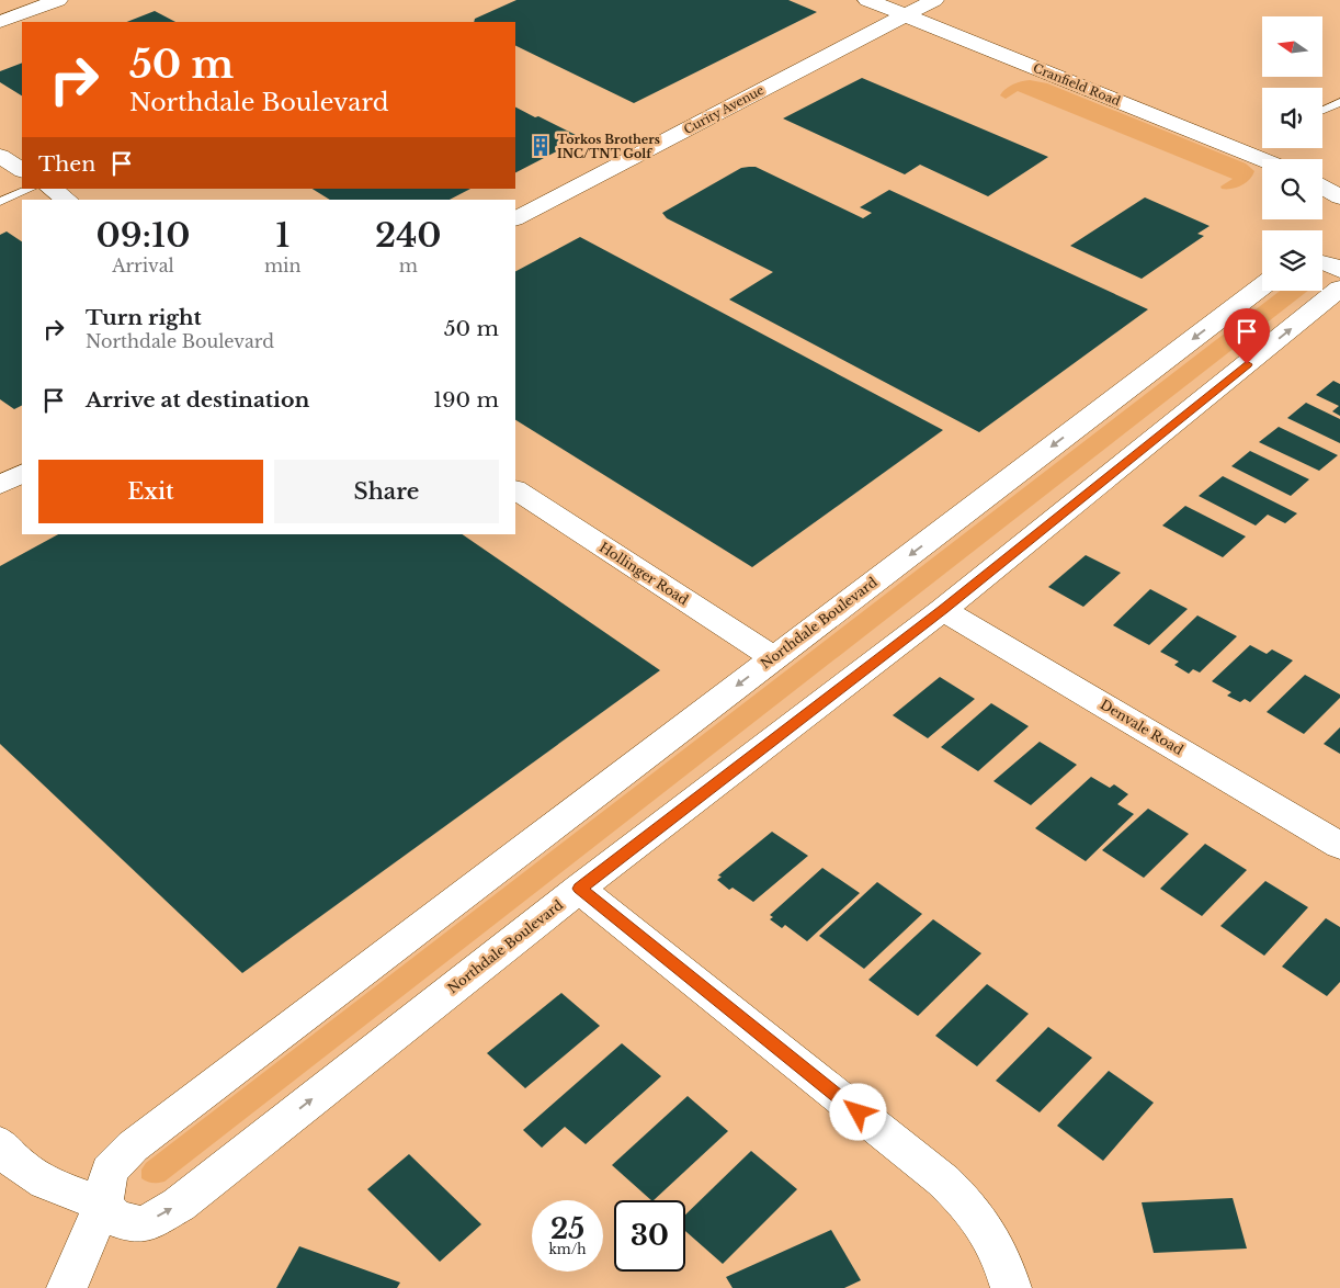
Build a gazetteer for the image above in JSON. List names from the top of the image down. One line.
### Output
{"streets":{"street":["Cranfield Road","Curity Avenue","Hollinger Road","Northdale Boulevard","Denvale Road"]},"crossings":[["Cranfield Road","Curity Avenue"],["Hollinger Road","Northdale Boulevard"],["Northdale Boulevard","Denvale Road"]],"places":{"building":["Torkos Brothers INC/TNT Golf"]},"north":"left","page":{"turn":["50 m","Northdale Boulevard"],"then":"Then","eta":["09:10","Arrival","1","min","240","m"],"list":[{"name":"Turn right","note":"Northdale Boulevard","value":"50 m"},{"name":"Arrive at destination","value":"190 m"}],"buttons":["Exit","Share"],"speed":"25 km/h","limit":"30"}}
